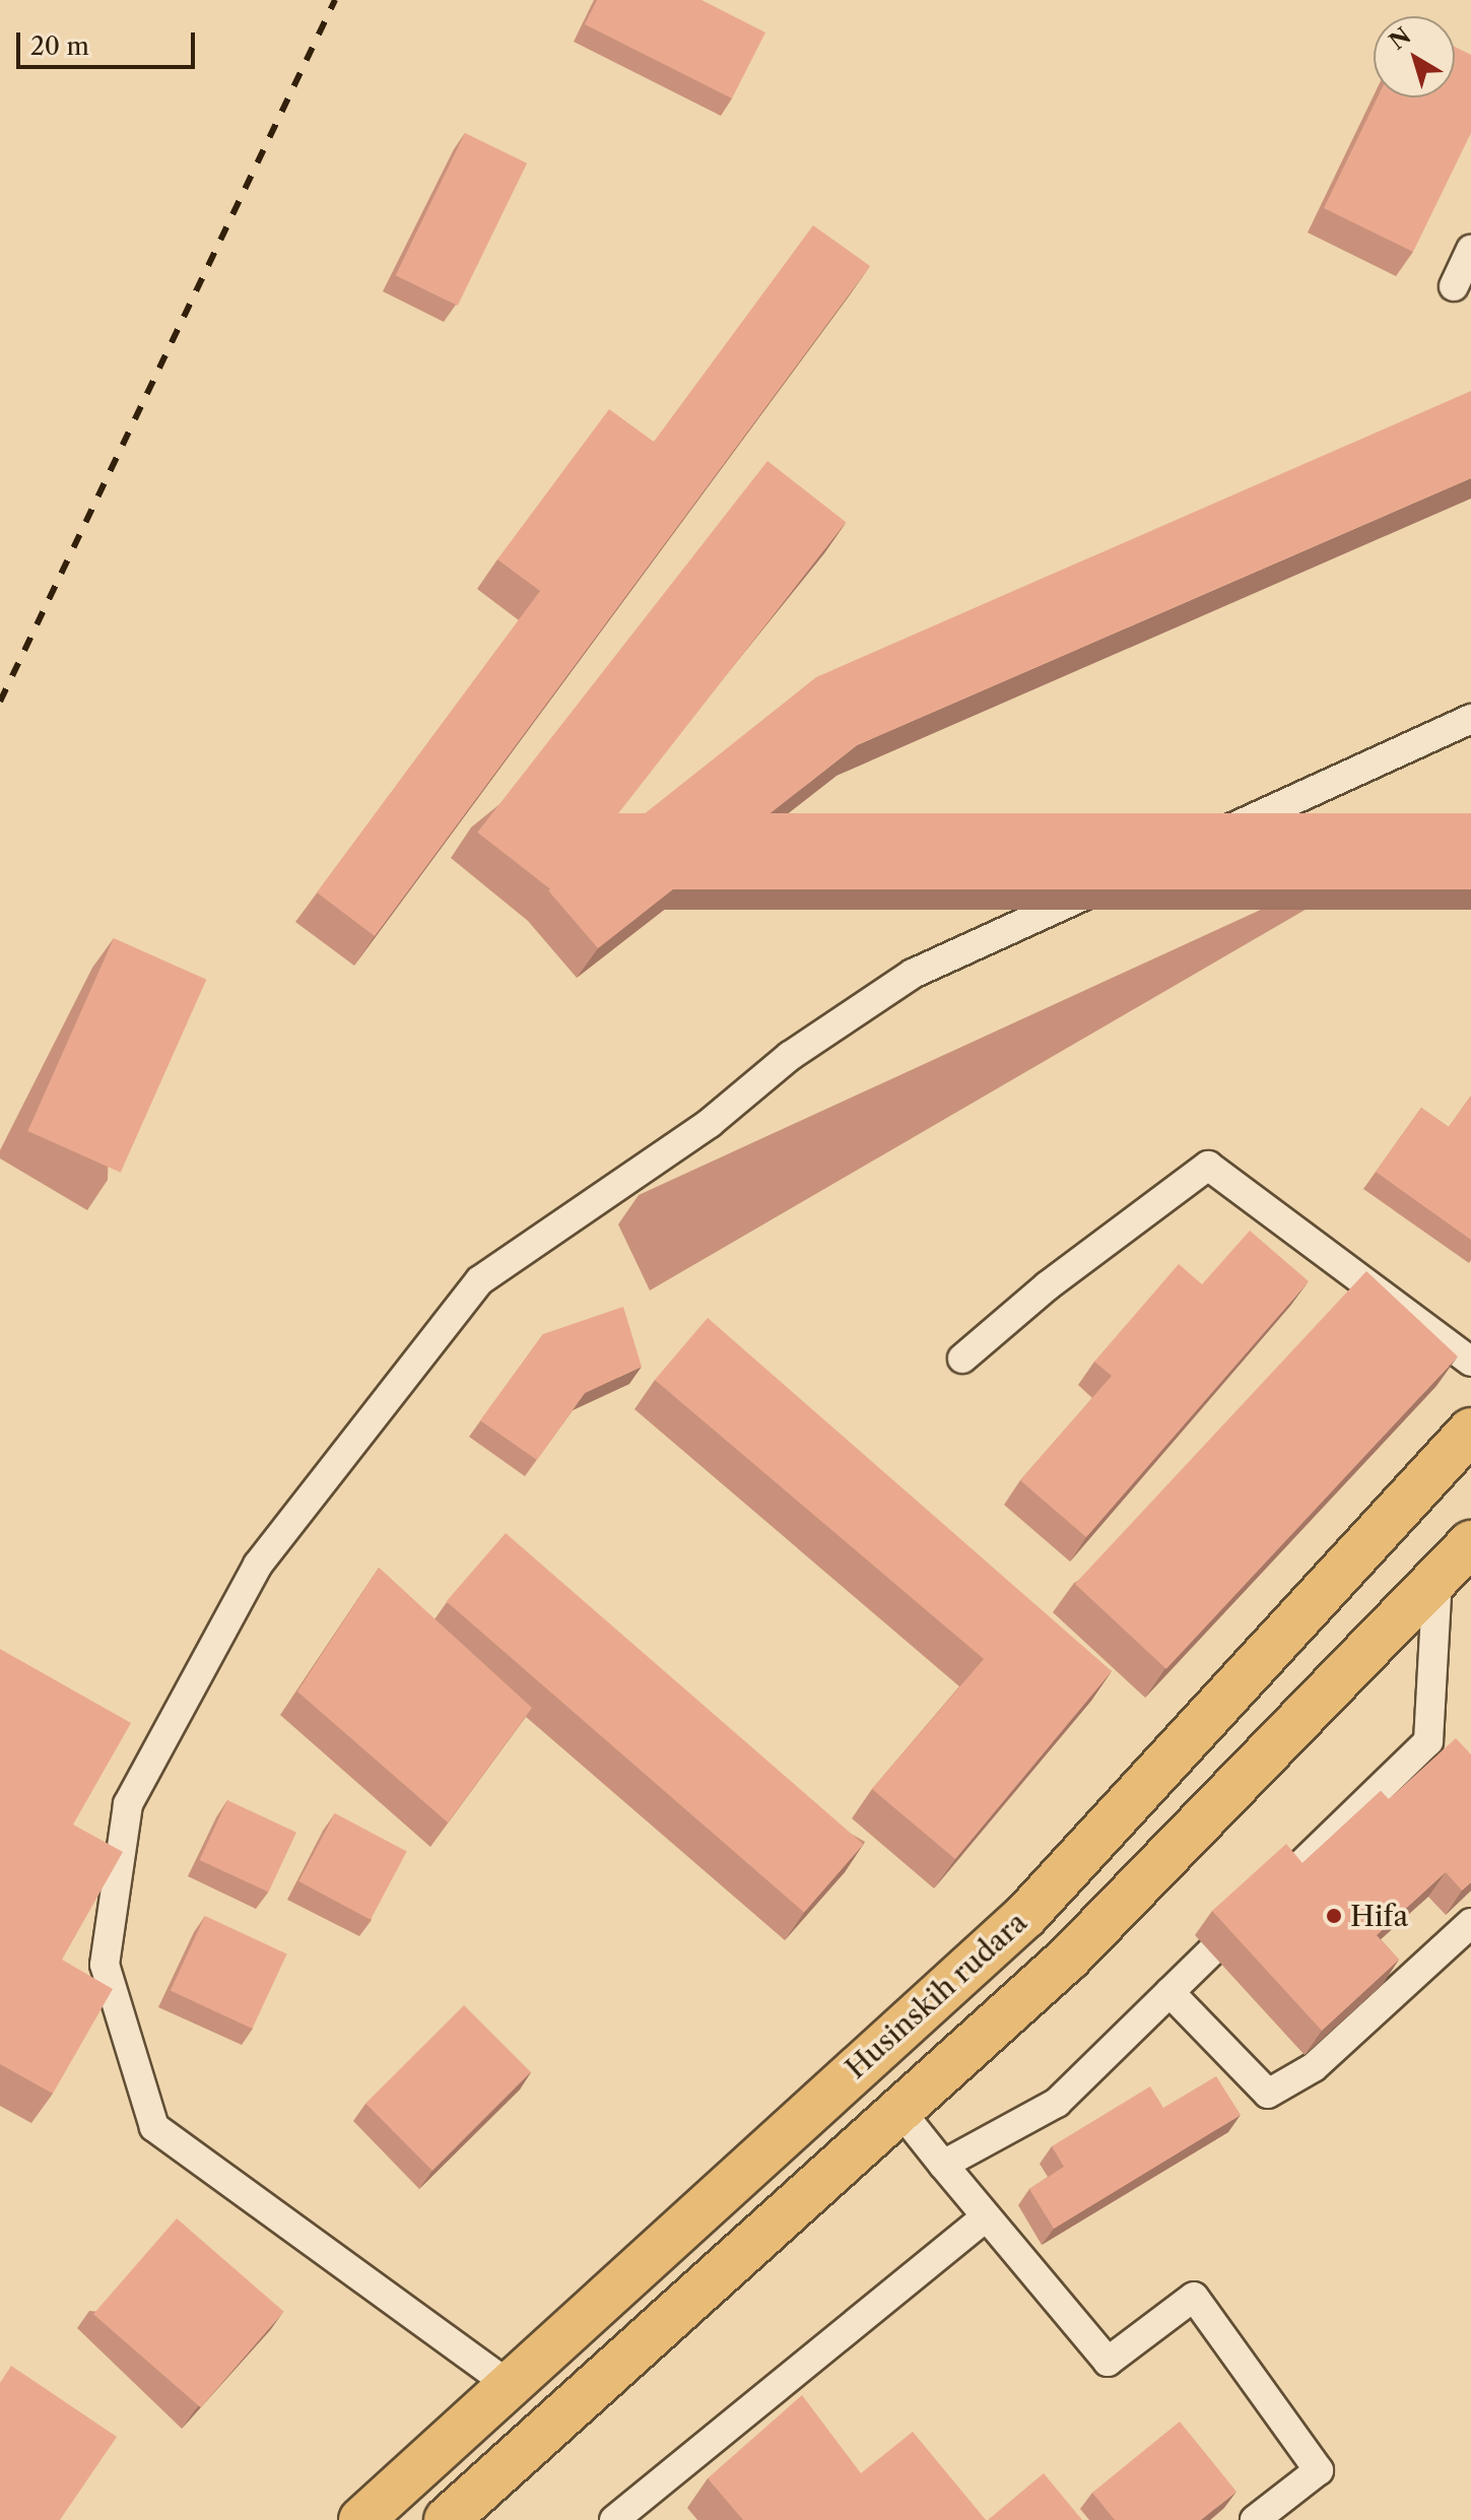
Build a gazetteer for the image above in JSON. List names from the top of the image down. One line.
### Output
{"streets":{"main road":["Husinskih rudara"]},"places":["Hifa"],"scale_bar":"20 m","north":"top left"}
